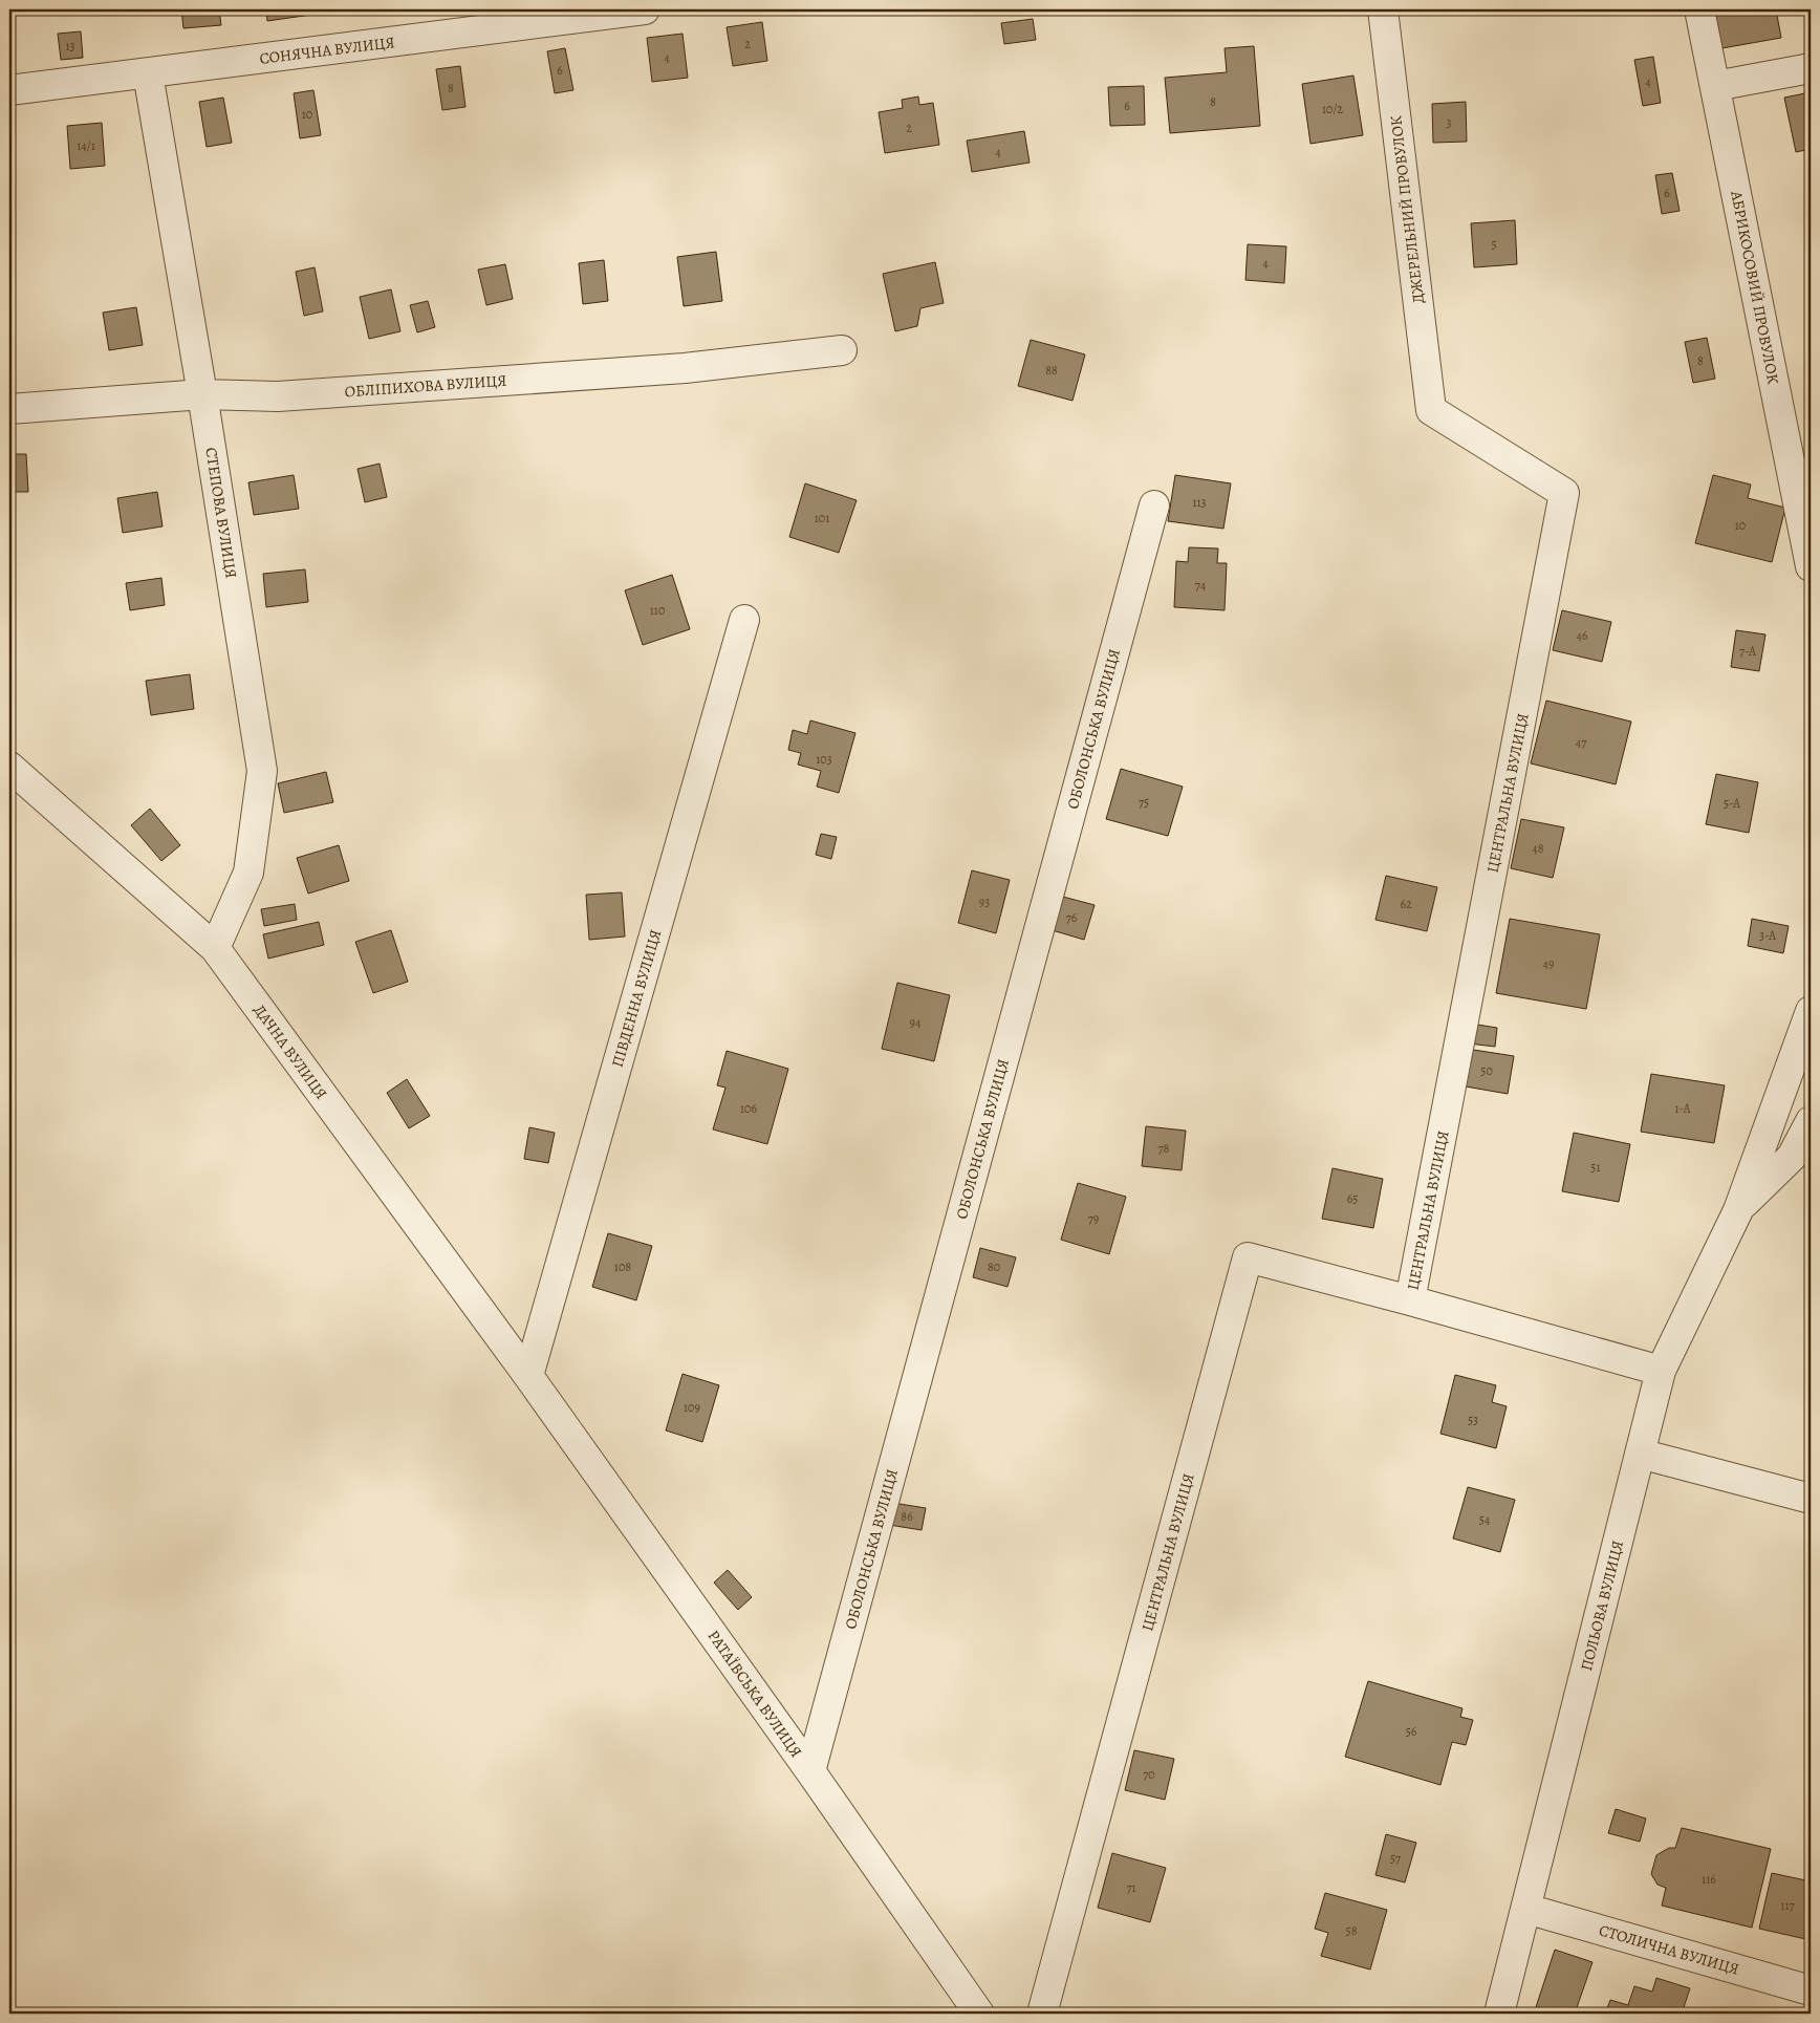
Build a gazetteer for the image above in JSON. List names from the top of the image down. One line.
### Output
{"streets":{"street":["СОНЯЧНА ВУЛИЦЯ","ДЖЕРЕЛЬНИЙ ПРОВУЛОК","АБРИКОСОВИЙ ПРОВУЛОК","ОБЛІПИХОВА ВУЛИЦЯ","СТЕПОВА ВУЛИЦЯ","ОБОЛОНСЬКА ВУЛИЦЯ","ЦЕНТРАЛЬНА ВУЛИЦЯ","ПІВДЕННА ВУЛИЦЯ","ДАЧНА ВУЛИЦЯ","ПОЛЬОВА ВУЛИЦЯ","РАТАЇВСЬКА ВУЛИЦЯ","СТОЛИЧНА ВУЛИЦЯ"]},"crossings":[["СОНЯЧНА ВУЛИЦЯ","СТЕПОВА ВУЛИЦЯ"],["ДЖЕРЕЛЬНИЙ ПРОВУЛОК","ЦЕНТРАЛЬНА ВУЛИЦЯ"],["ОБЛІПИХОВА ВУЛИЦЯ","СТЕПОВА ВУЛИЦЯ"],["СТЕПОВА ВУЛИЦЯ","ДАЧНА ВУЛИЦЯ"],["ОБОЛОНСЬКА ВУЛИЦЯ","РАТАЇВСЬКА ВУЛИЦЯ"],["ПІВДЕННА ВУЛИЦЯ","ДАЧНА ВУЛИЦЯ"],["ПІВДЕННА ВУЛИЦЯ","РАТАЇВСЬКА ВУЛИЦЯ"],["ДАЧНА ВУЛИЦЯ","РАТАЇВСЬКА ВУЛИЦЯ"],["ПОЛЬОВА ВУЛИЦЯ","СТОЛИЧНА ВУЛИЦЯ"]],"house_numbers":["2","13","4","6","4","8","8","6","10/2","10","3","2","14/1","4","6","5","4","8","88","113","101","10","74","110","46","7-А","47","103","75","5-А","48","93","62","76","3-А","49","94","50","106","1-А","78","51","65","79","108","80","109","53","86","54","56","70","57","116","71","117","58"]}
